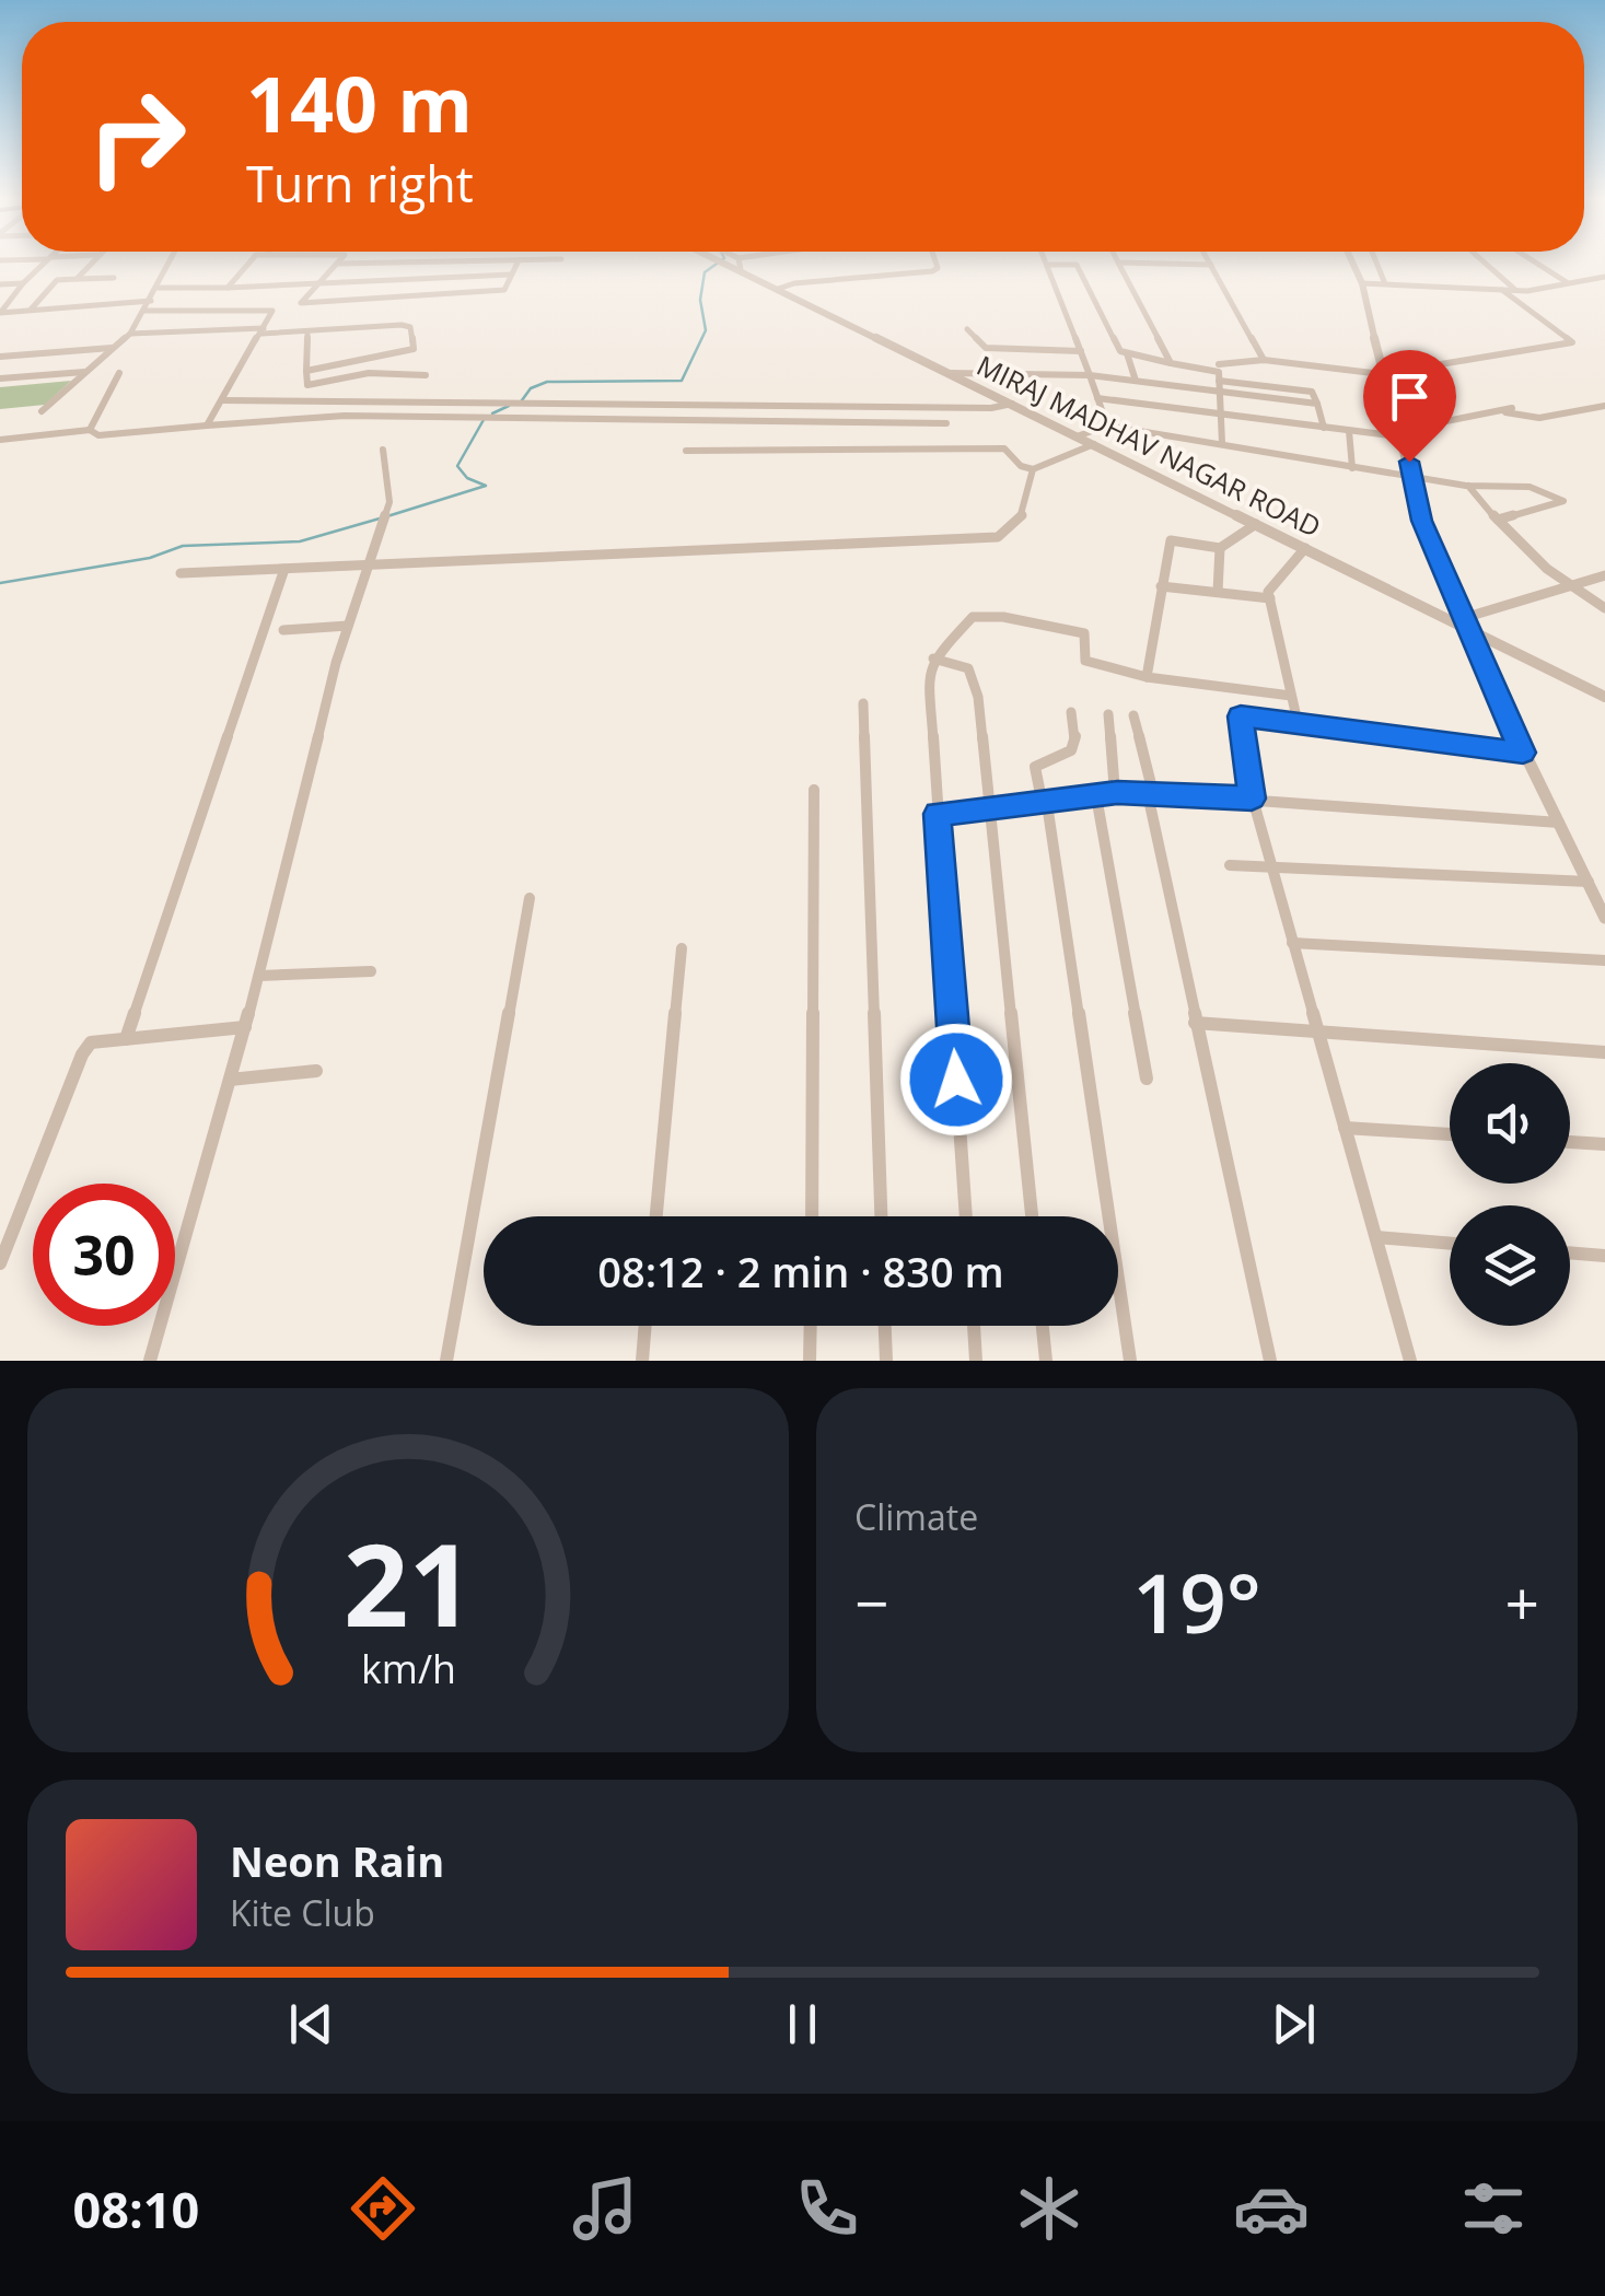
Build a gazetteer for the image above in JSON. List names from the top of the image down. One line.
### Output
{"streets":{"street":["MIRAJ MADHAV NAGAR ROAD"]},"page":{"turn":["140 m","Turn right"],"limit":"30","trip":"08:12 · 2 min · 830 m","tile":"Climate","heat":["−","19°","+"],"song":["Neon Rain","Kite Club"],"tabs":"08:10","gauge":["21","km/h"]}}
